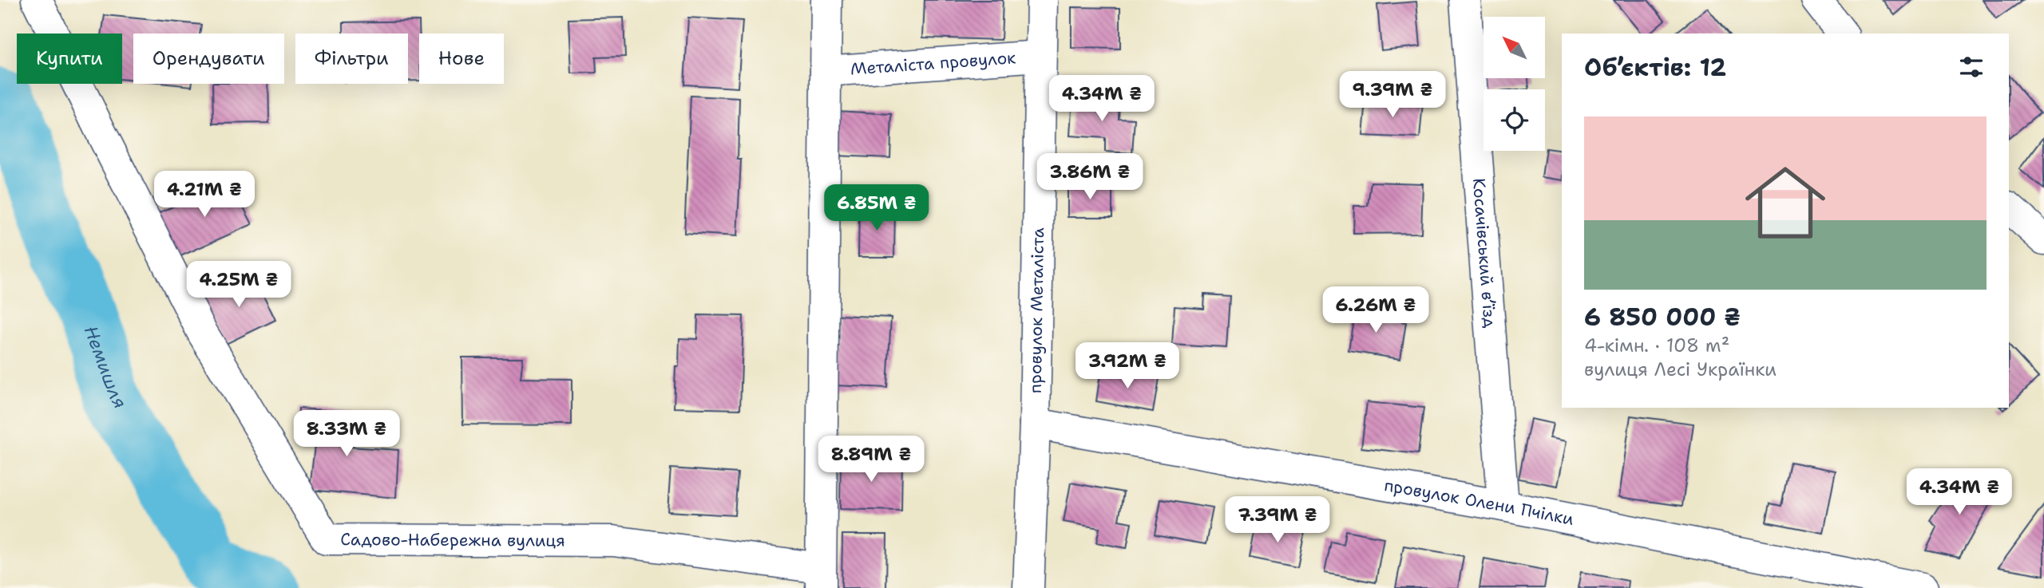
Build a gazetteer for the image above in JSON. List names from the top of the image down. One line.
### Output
{"streets":{"street":["Металіста провулок","Косачівський в’їзд","провулок Металіста","провулок Олени Пчілки","Садово-Набережна вулиця"]},"crossings":[["Металіста провулок","провулок Металіста"],["Косачівський в’їзд","провулок Олени Пчілки"],["провулок Металіста","провулок Олени Пчілки"]],"water":["Немишля"],"north":"top left","page":{"chip":["Купити","Орендувати","Фільтри","Нове"],"heading":"Об’єктів: 12","price":["9.39M ₴","4.34M ₴","3.86M ₴","4.21M ₴","6.85M ₴","4.25M ₴","6.26M ₴","3.92M ₴","8.33M ₴","8.89M ₴","4.34M ₴","7.39M ₴"],"list":[{"name":"6 850 000 ₴","note":"4-кімн. · 108 m² · вулиця Лесі Українки"}]}}
